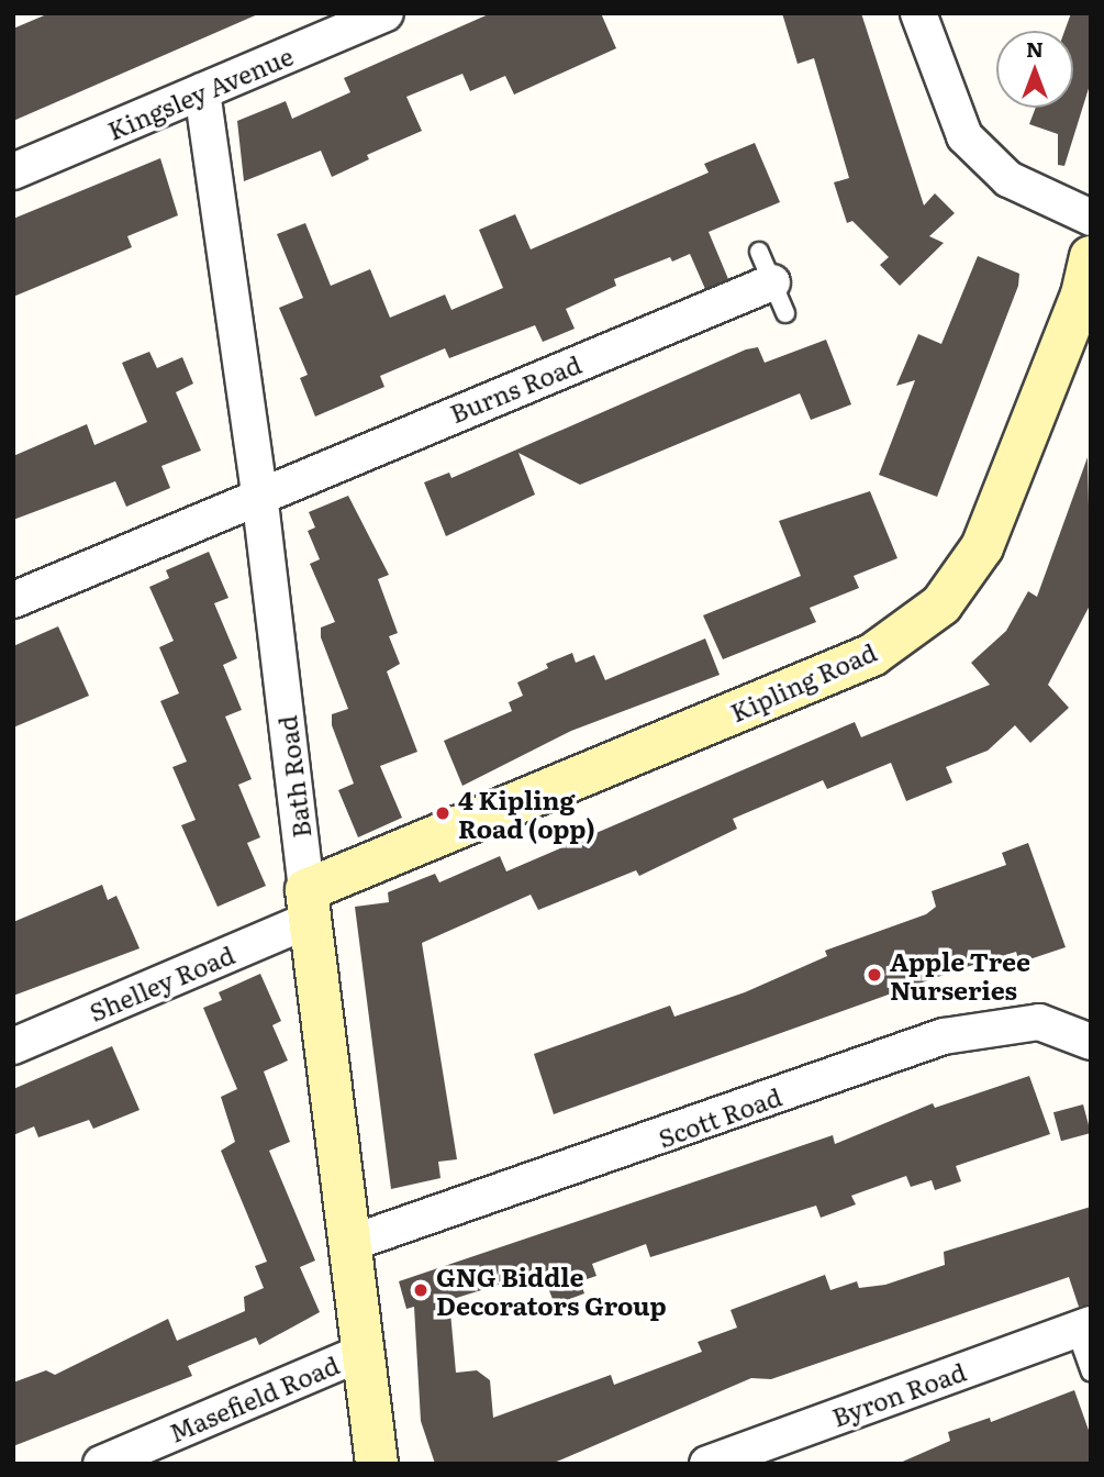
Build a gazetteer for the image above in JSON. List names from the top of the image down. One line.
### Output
{"streets":{"street":["Kingsley Avenue","Burns Road","Kipling Road","Bath Road","Shelley Road","Scott Road","Byron Road","Masefield Road"]},"crossings":[["Kingsley Avenue","Bath Road"],["Burns Road","Bath Road"],["Kipling Road","Bath Road"],["Kipling Road","Shelley Road"],["Bath Road","Shelley Road"],["Bath Road","Scott Road"],["Bath Road","Masefield Road"]],"places":["4 Kipling Road (opp)","Apple Tree Nurseries","GNG Biddle Decorators Group"],"north":"top"}
